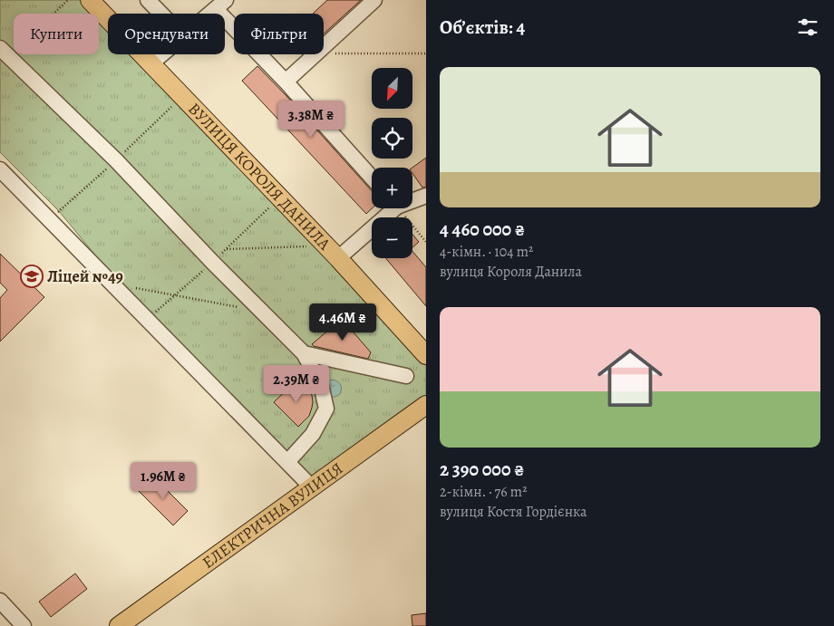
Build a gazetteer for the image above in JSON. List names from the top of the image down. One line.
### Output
{"streets":{"main road":["ВУЛИЦЯ КОРОЛЯ ДАНИЛА","ЕЛЕКТРИЧНА ВУЛИЦЯ"]},"places":{"school or university":["Ліцей №49"]},"north":"bottom left","page":{"heading":"Об’єктів: 4","chip":["Купити","Орендувати","Фільтри"],"list":[{"name":"4 460 000 ₴","note":"4-кімн. · 104 m² · вулиця Короля Данила"},{"name":"2 390 000 ₴","note":"2-кімн. · 76 m² · вулиця Костя Гордієнка"}],"map_buttons":["+","−"],"price":["3.38M ₴","4.46M ₴","2.39M ₴","1.96M ₴"]}}
